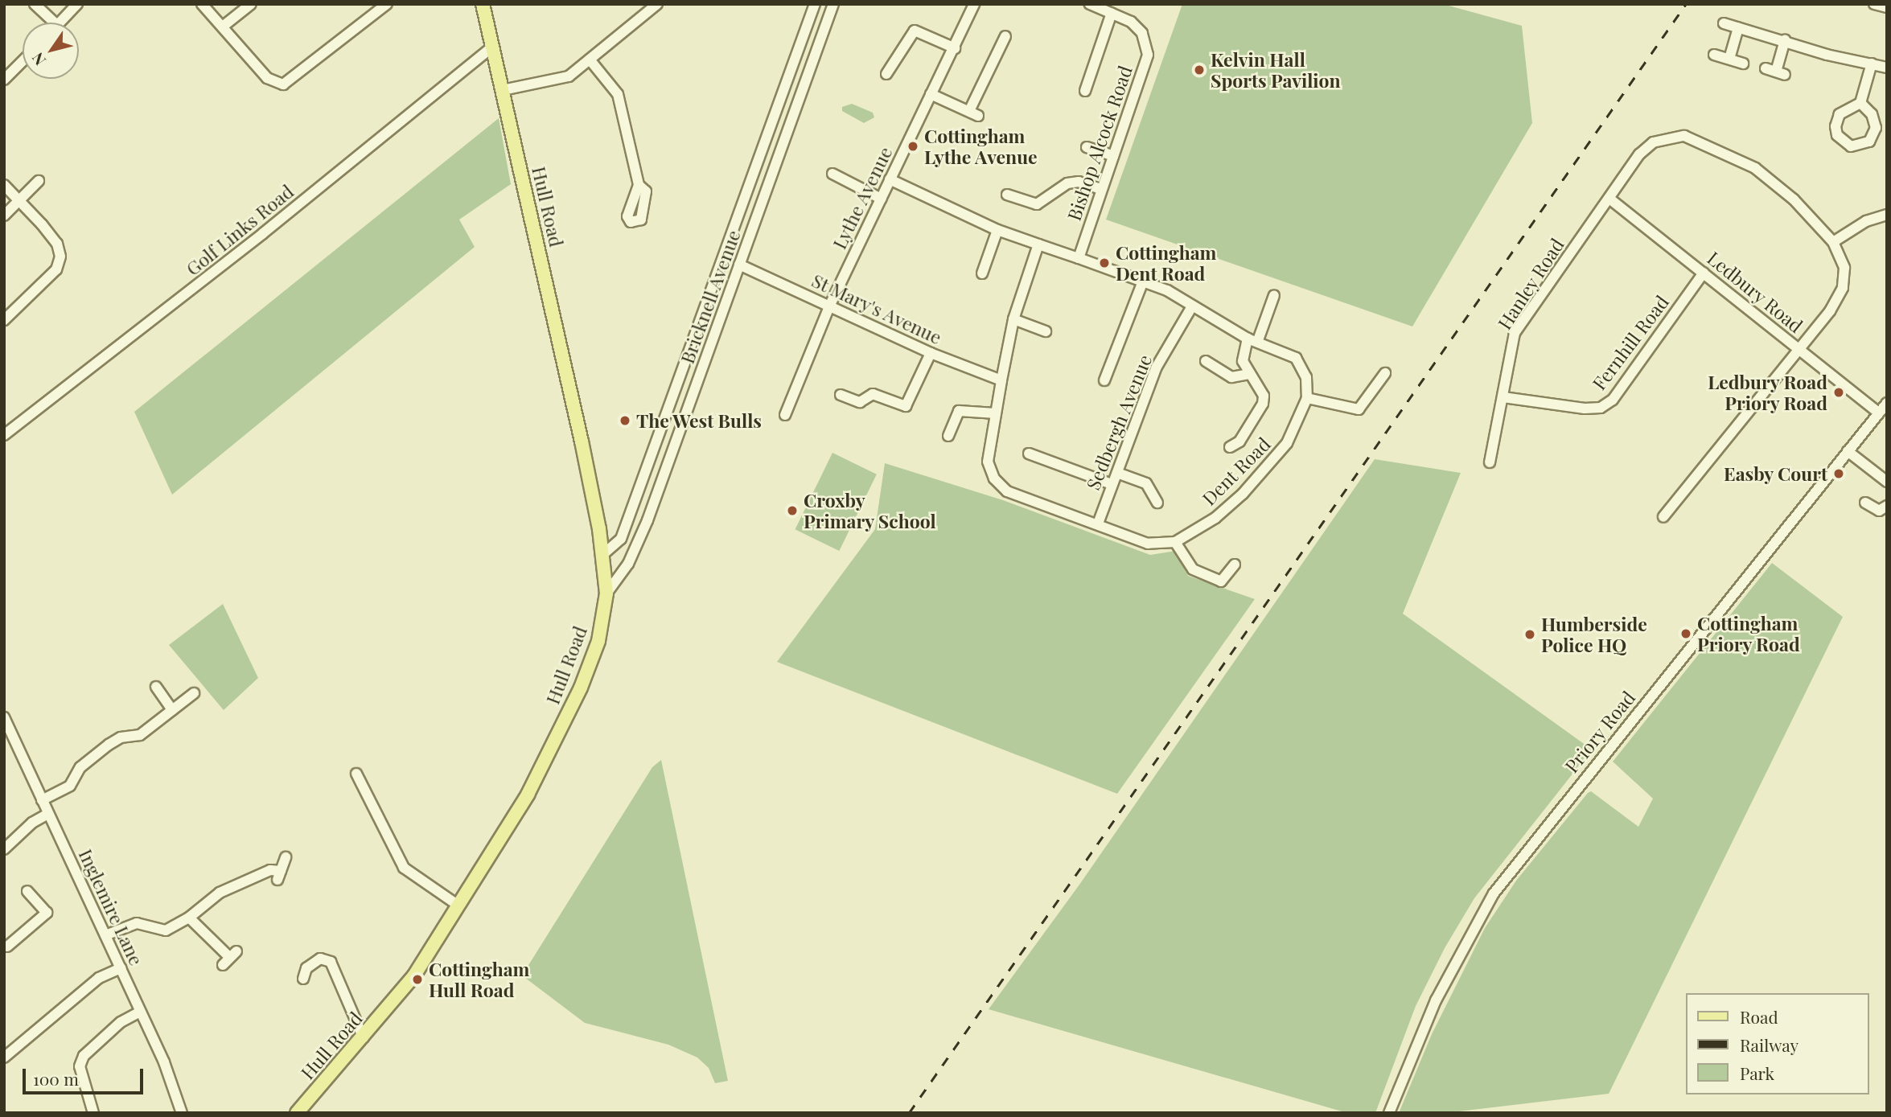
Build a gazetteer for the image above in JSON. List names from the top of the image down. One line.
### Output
{"streets":{"main road":["Hull Road"],"street":["Bishop Alcock Road","Lythe Avenue","Golf Links Road","Hanley Road","Ledbury Road","Bricknell Avenue","St Mary's Avenue","Fernhill Road","Sedbergh Avenue","Dent Road","Priory Road","Inglemire Lane"]},"crossings":[["Lythe Avenue","St Mary's Avenue"],["Hull Road","Golf Links Road"],["Hull Road","Bricknell Avenue"],["Hanley Road","Ledbury Road"],["Hanley Road","Fernhill Road"],["Ledbury Road","Fernhill Road"],["Ledbury Road","Priory Road"],["Bricknell Avenue","St Mary's Avenue"],["St Mary's Avenue","Dent Road"],["Sedbergh Avenue","Dent Road"]],"places":["Kelvin Hall Sports Pavilion","Cottingham Lythe Avenue","Cottingham Dent Road","Ledbury Road Priory Road","The West Bulls","Easby Court","Croxby Primary School","Cottingham Priory Road","Humberside Police HQ","Cottingham Hull Road"],"legend":["Road","Railway","Park"],"scale_bar":"100 m","north":"bottom left"}
